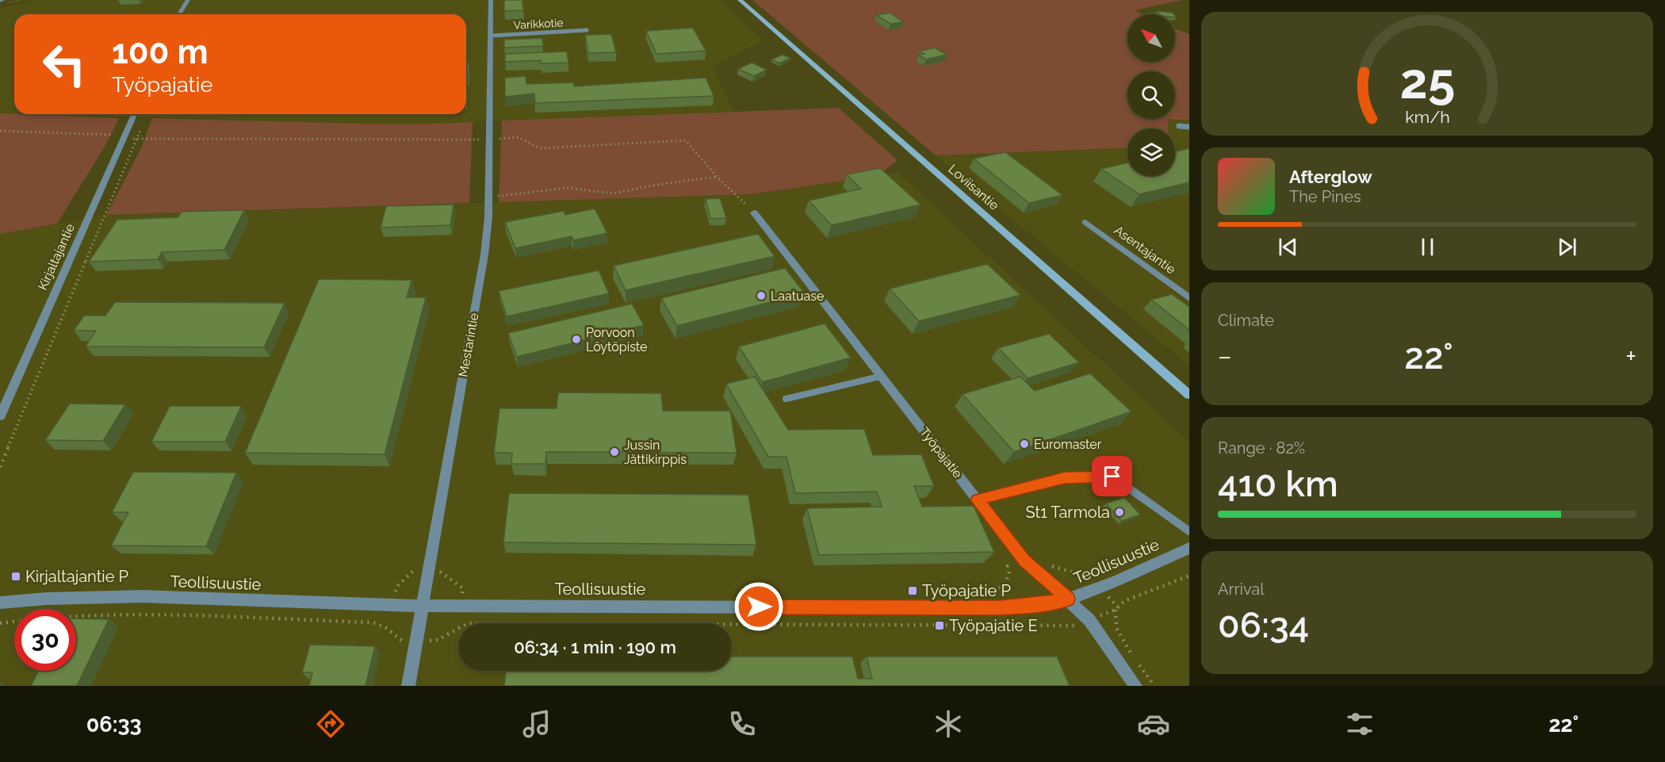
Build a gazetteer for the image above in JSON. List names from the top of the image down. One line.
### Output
{"streets":{"main road":["Loviisantie"],"street":["Asentajantie","Kirjaltajantie","Mestarintie","Työpajatie","Teollisuustie"],"lane":["Varikkotie"]},"crossings":[["Varikkotie","Mestarintie"],["Mestarintie","Teollisuustie"],["Työpajatie","Teollisuustie"]],"places":{"other":["Laatuase","Porvoon Löytöpiste","Euromaster","Jussin Jättikirppis","St1 Tarmola"],"transit":["Kirjaltajantie P","Työpajatie P","Työpajatie E"]},"north":"top left","page":{"turn":["100 m","Työpajatie"],"song":["Afterglow","The Pines"],"tile":["Climate",["Range · 82%","410 km"],["Arrival","06:34"]],"heat":["−","22°","+"],"limit":"30","trip":"06:34 · 1 min · 190 m","tabs":["06:33","22°"],"gauge":["25","km/h"]}}
